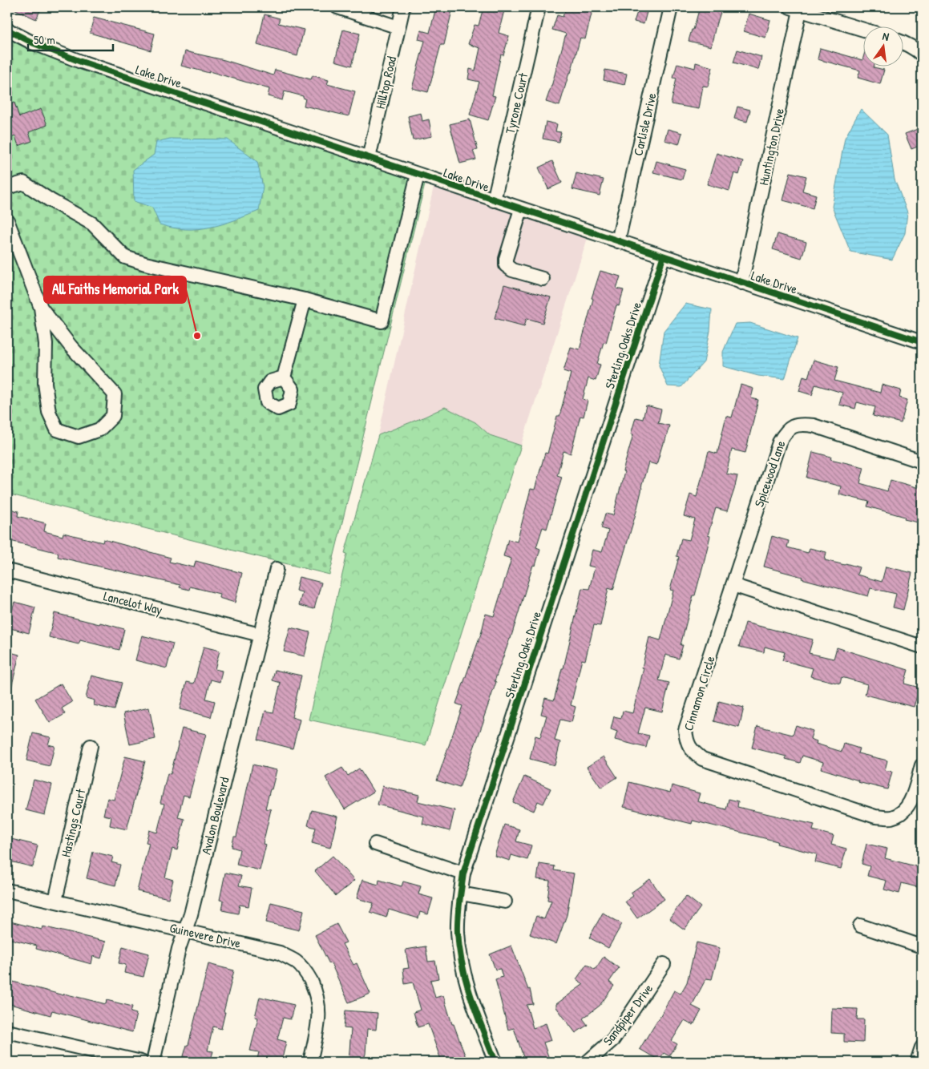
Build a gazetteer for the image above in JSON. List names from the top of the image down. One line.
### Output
{"streets":{"street":["Lake Drive","Hilltop Road","Tyrone Court","Carlisle Drive","Huntington Drive","Sterling Oaks Drive","Spicewood Lane","Lancelot Way","Cinnamon Circle","Avalon Boulevard","Hastings Court","Guinevere Drive","Sandpiper Drive"]},"crossings":[["Lake Drive","Hilltop Road"],["Lake Drive","Tyrone Court"],["Lake Drive","Carlisle Drive"],["Lake Drive","Huntington Drive"],["Lake Drive","Sterling Oaks Drive"],["Spicewood Lane","Cinnamon Circle"],["Lancelot Way","Avalon Boulevard"],["Avalon Boulevard","Guinevere Drive"],["Hastings Court","Guinevere Drive"]],"places":["All Faiths Memorial Park"],"scale_bar":"50 m","north":"top"}
